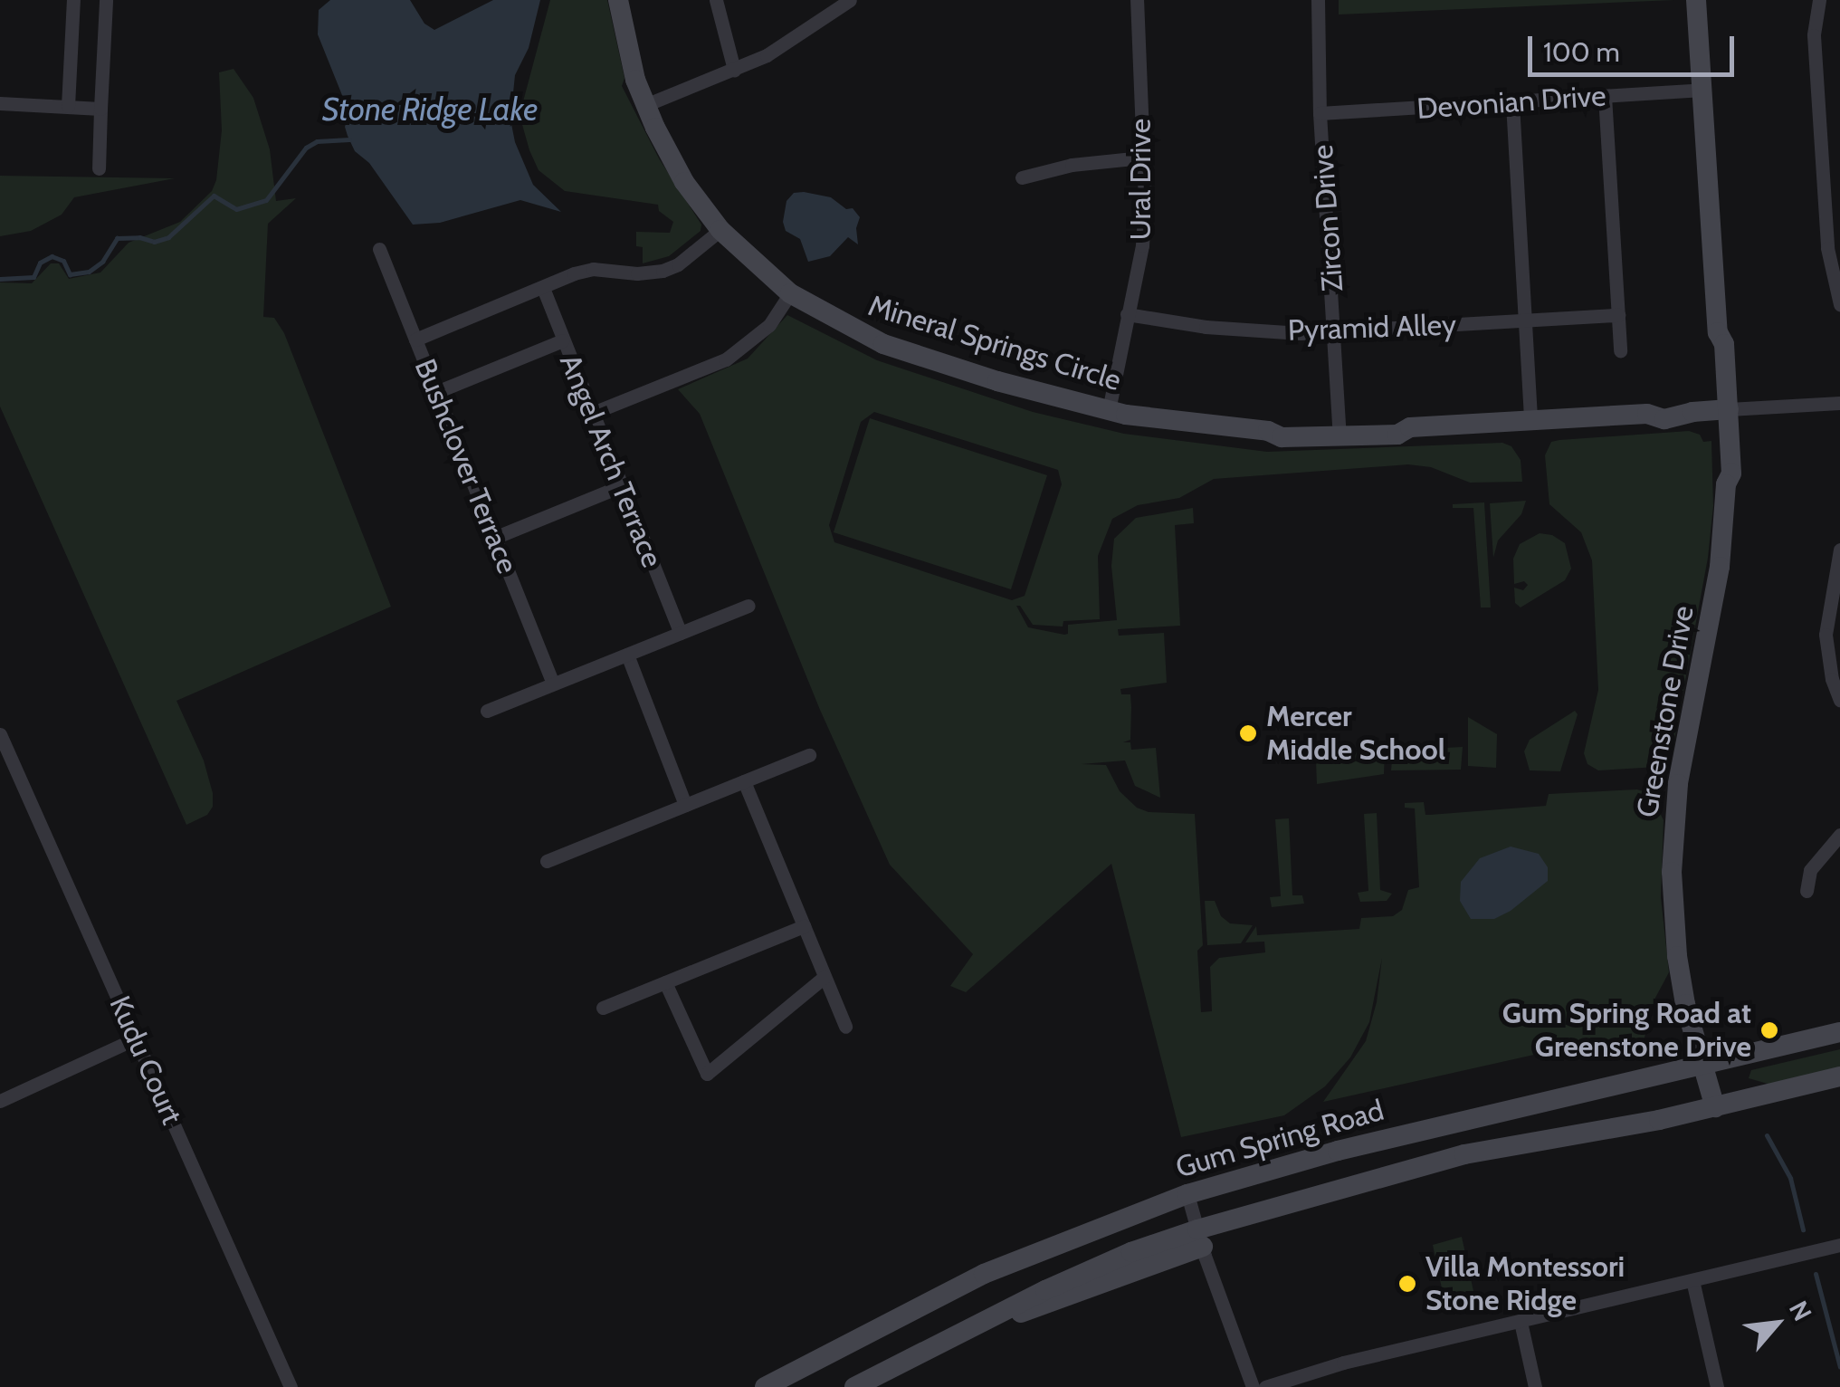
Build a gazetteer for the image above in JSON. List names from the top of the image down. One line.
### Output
{"streets":{"street":["Devonian Drive","Ural Drive","Zircon Drive","Pyramid Alley","Mineral Springs Circle","Angel Arch Terrace","Bushclover Terrace","Greenstone Drive","Kudu Court","Gum Spring Road"]},"crossings":[["Devonian Drive","Zircon Drive"],["Devonian Drive","Greenstone Drive"],["Ural Drive","Pyramid Alley"],["Ural Drive","Mineral Springs Circle"],["Zircon Drive","Pyramid Alley"],["Zircon Drive","Mineral Springs Circle"],["Mineral Springs Circle","Greenstone Drive"],["Greenstone Drive","Gum Spring Road"]],"water":["Stone Ridge Lake"],"places":["Mercer Middle School","Gum Spring Road at Greenstone Drive","Villa Montessori Stone Ridge"],"scale_bar":"100 m","north":"top right"}
